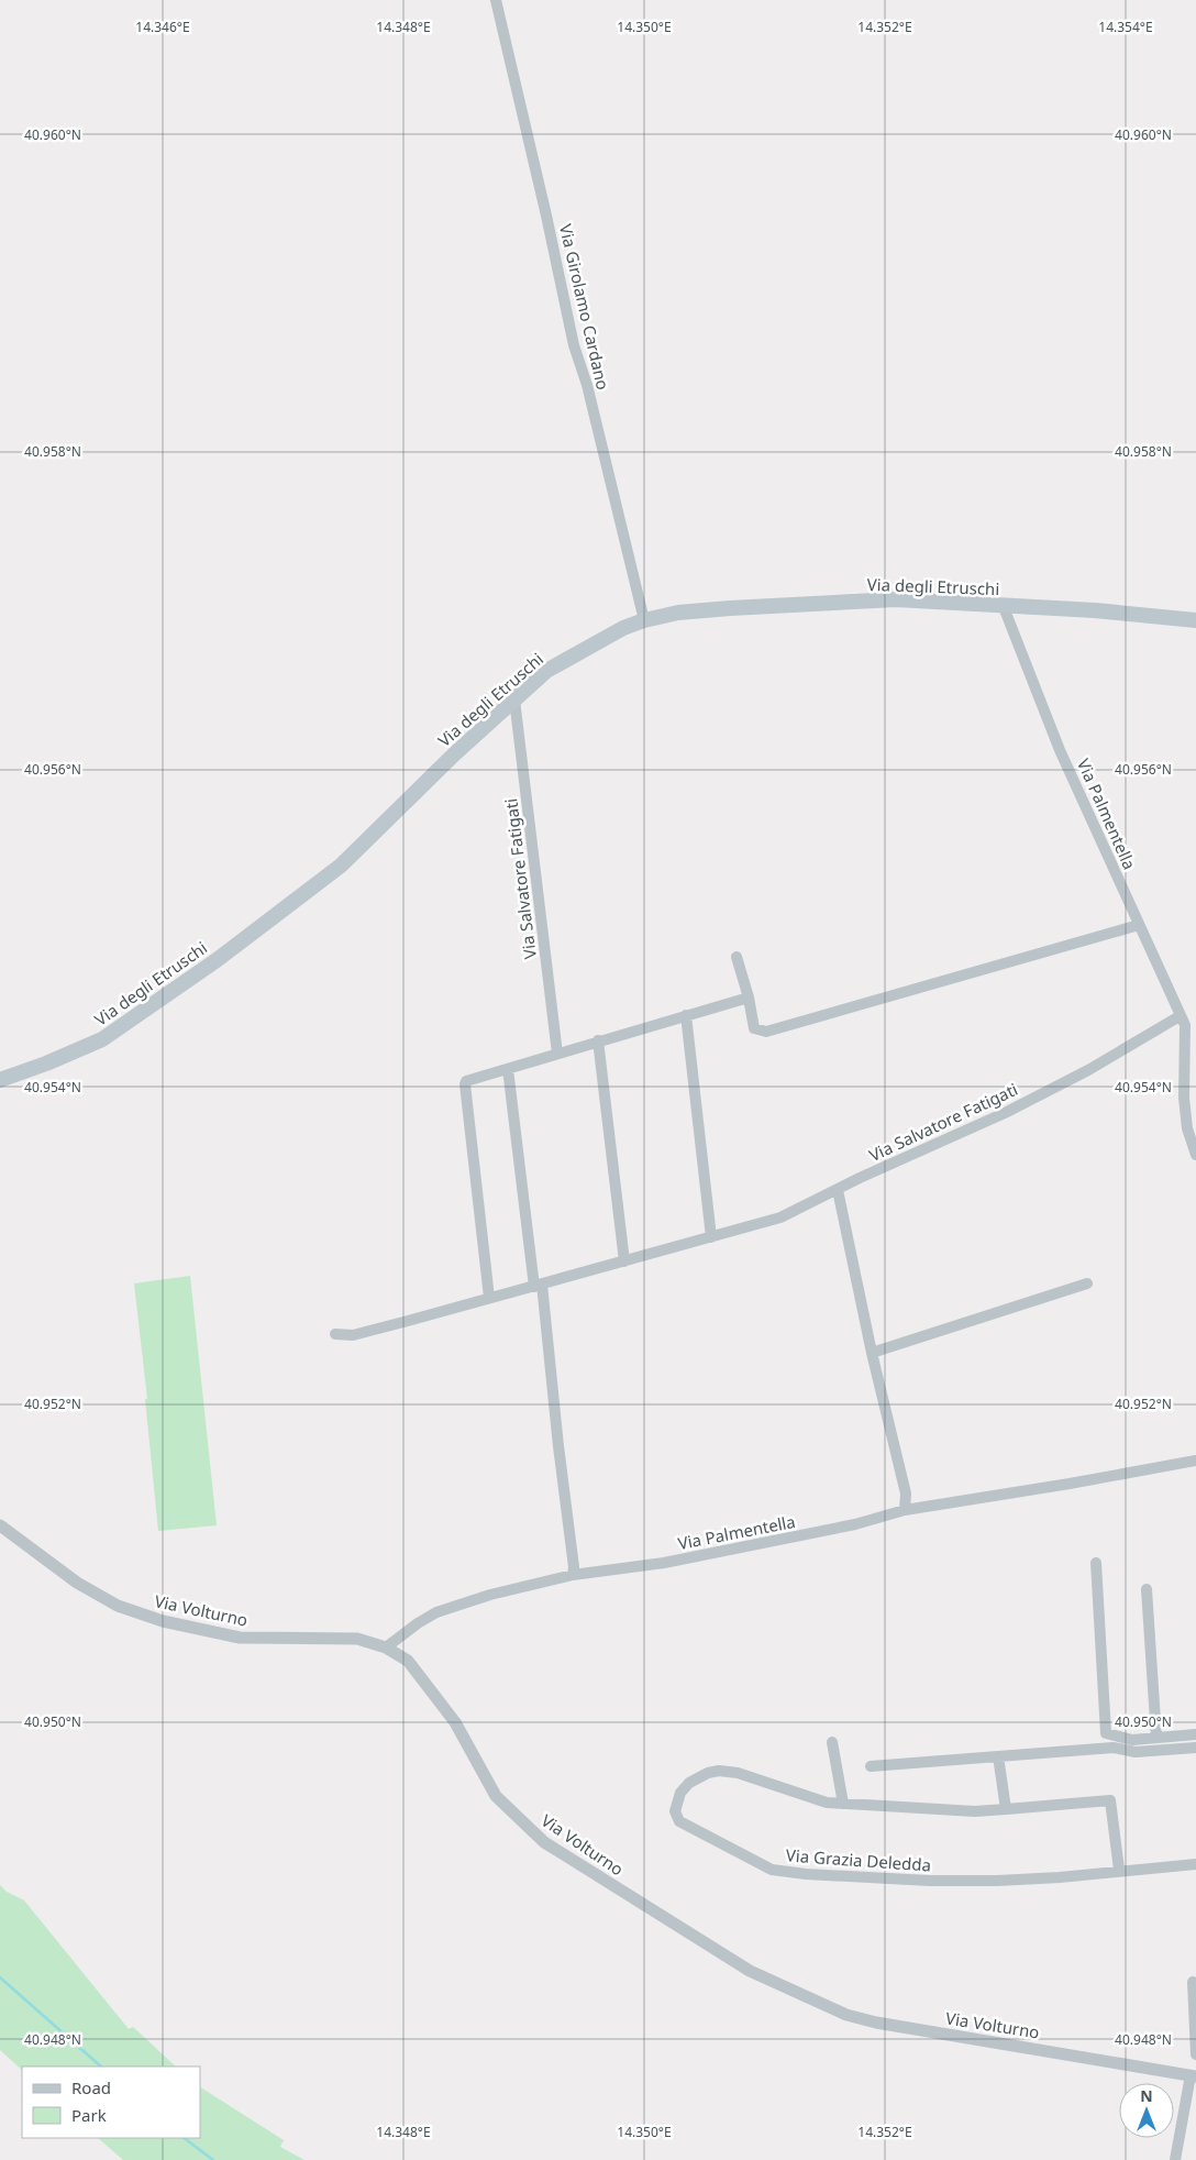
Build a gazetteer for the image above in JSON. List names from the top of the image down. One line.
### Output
{"streets":{"main road":["Via degli Etruschi"],"street":["Via Girolamo Cardano","Via Palmentella","Via Salvatore Fatigati","Via Volturno","Via Grazia Deledda"]},"crossings":[["Via Girolamo Cardano","Via degli Etruschi"],["Via degli Etruschi","Via Palmentella"],["Via degli Etruschi","Via Salvatore Fatigati"],["Via Palmentella","Via Salvatore Fatigati"],["Via Palmentella","Via Volturno"]],"legend":["Road","Park"],"north":"top","coordinates":["14.346°E","14.348°E","14.350°E","14.352°E","14.354°E","40.960°N","40.958°N","40.956°N","40.954°N","40.952°N","40.950°N","40.948°N"]}
